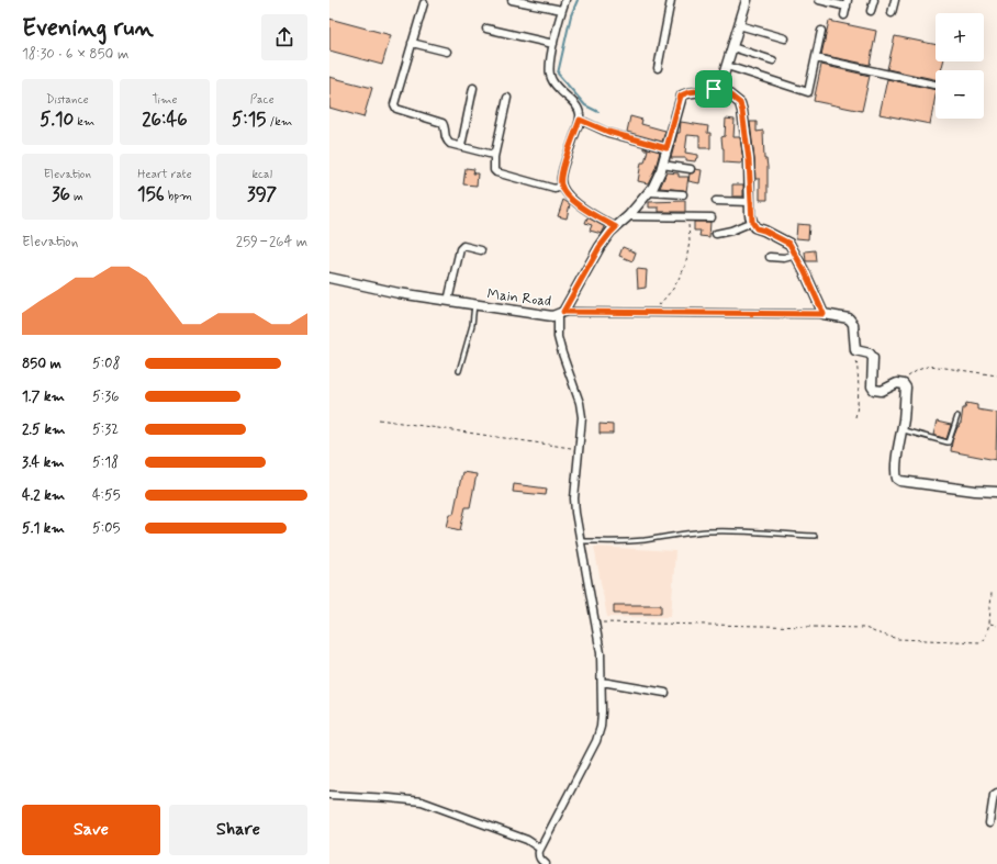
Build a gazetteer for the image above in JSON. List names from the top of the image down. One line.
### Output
{"streets":{"street":["Main Road"]},"page":{"heading":["Evening run","18:30 · 6 × 850 m"],"map_buttons":["+","−"],"stats":[["Distance","5.10 km"],["Time","26:46"],["Pace","5:15 /km"],["Elevation","36 m"],["Heart rate","156 bpm"],["kcal","397"]],"chart":["Elevation","259–264 m"],"list":[{"name":"850 m","note":"5:08"},{"name":"1.7 km","note":"5:36"},{"name":"2.5 km","note":"5:32"},{"name":"3.4 km","note":"5:18"},{"name":"4.2 km","note":"4:55"},{"name":"5.1 km","note":"5:05"}],"buttons":["Save","Share"]}}
